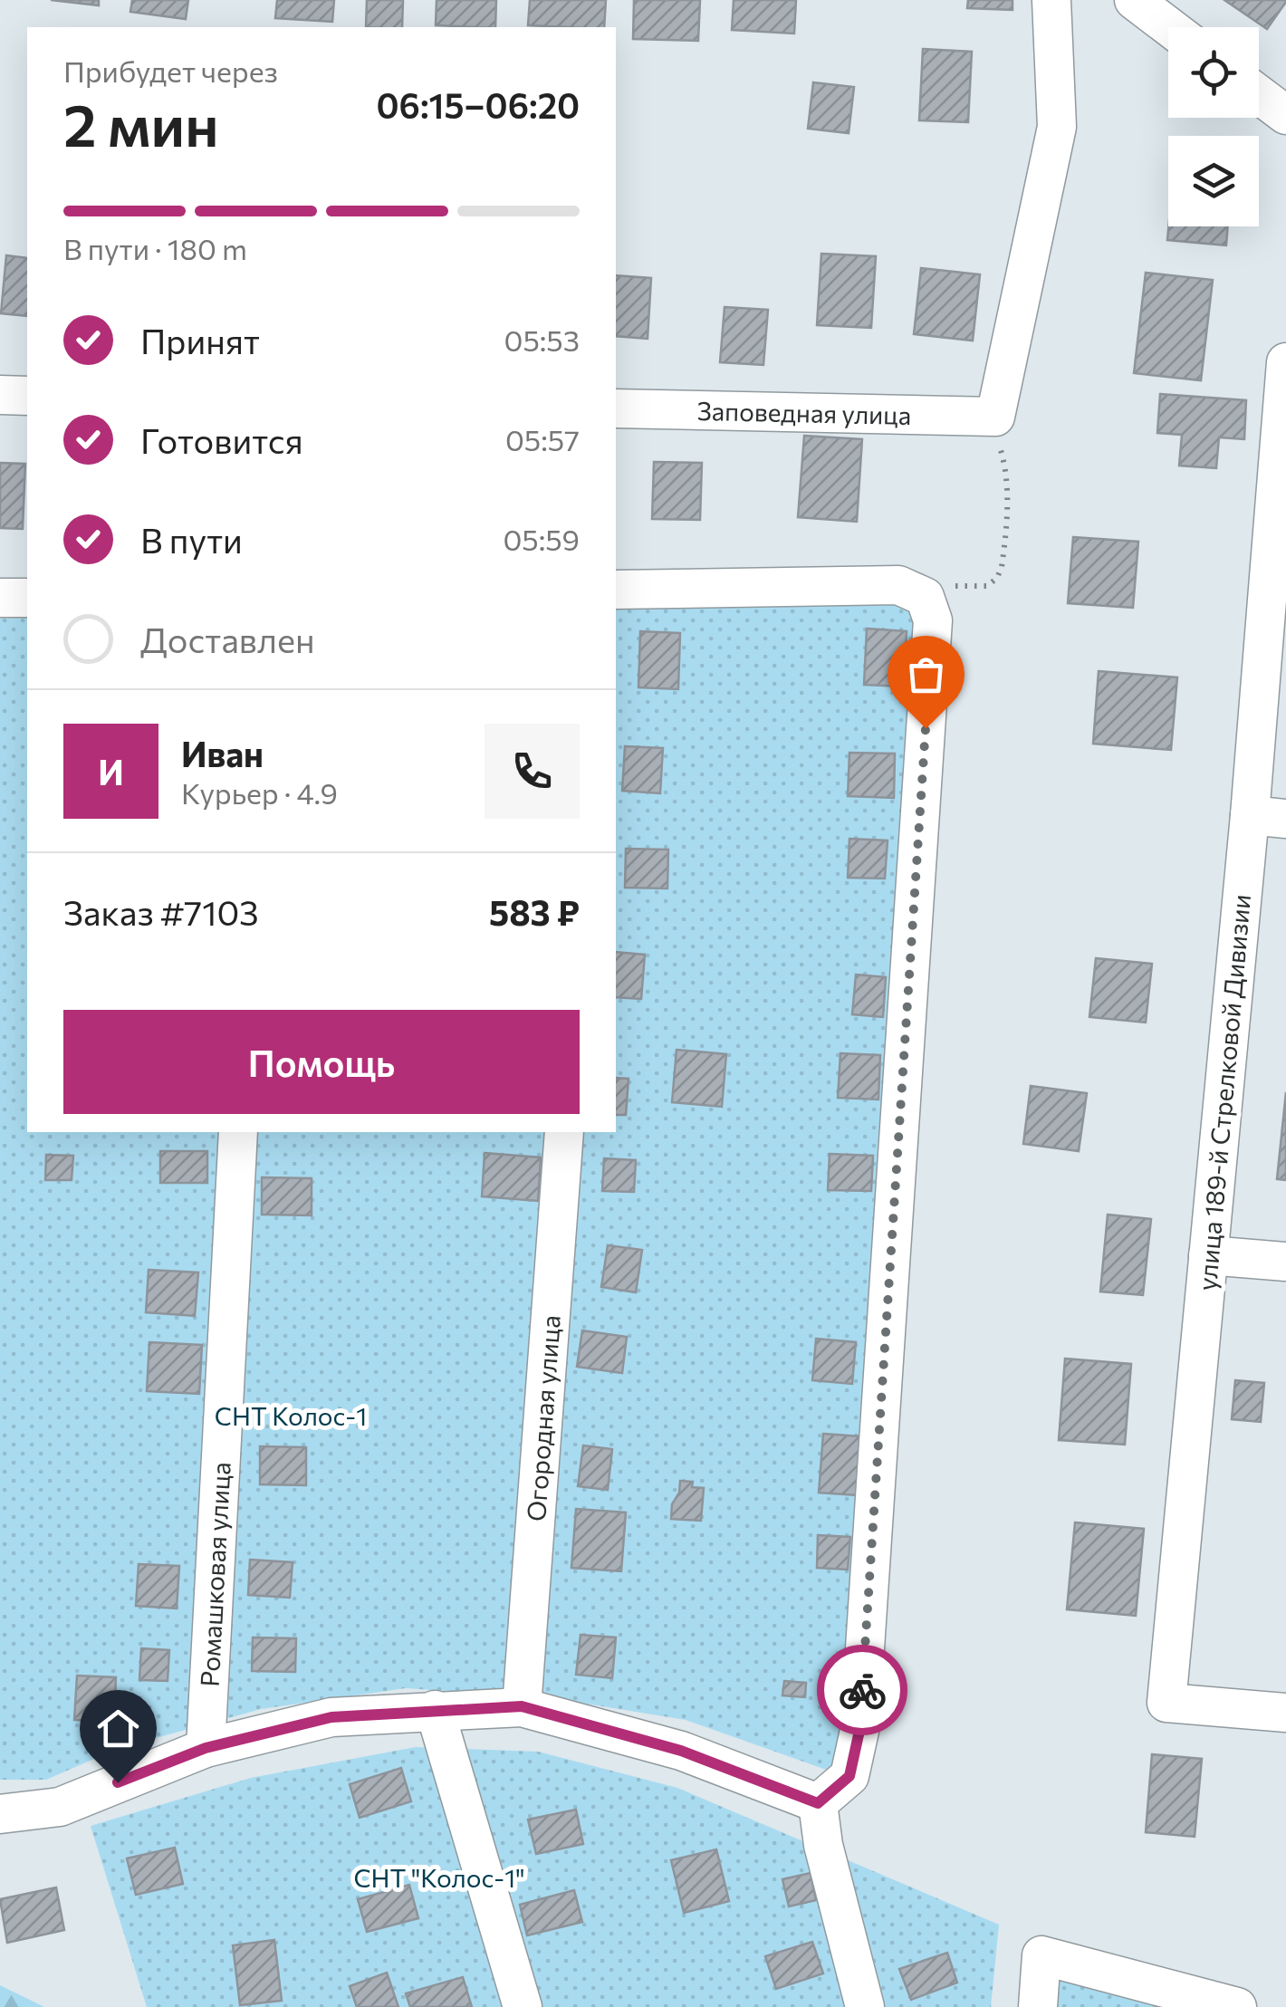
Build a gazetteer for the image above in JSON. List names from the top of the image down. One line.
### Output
{"streets":{"street":["Заповедная улица","улица 189-й Стрелковой Дивизии","Огородная улица","Ромашковая улица"]},"parks":["СНТ Колос-1","СНТ \"Колос-1\""],"page":{"heading":["2 мин","Прибудет через","06:15–06:20"],"panel":["Иван","Курьер · 4.9","Заказ #7103","583 ₽"],"bar":"В пути · 180 m","list":[["Принят","05:53"],["Готовится","05:57"],["В пути","05:59"],"Доставлен"],"round":"И","buttons":"Помощь"}}
